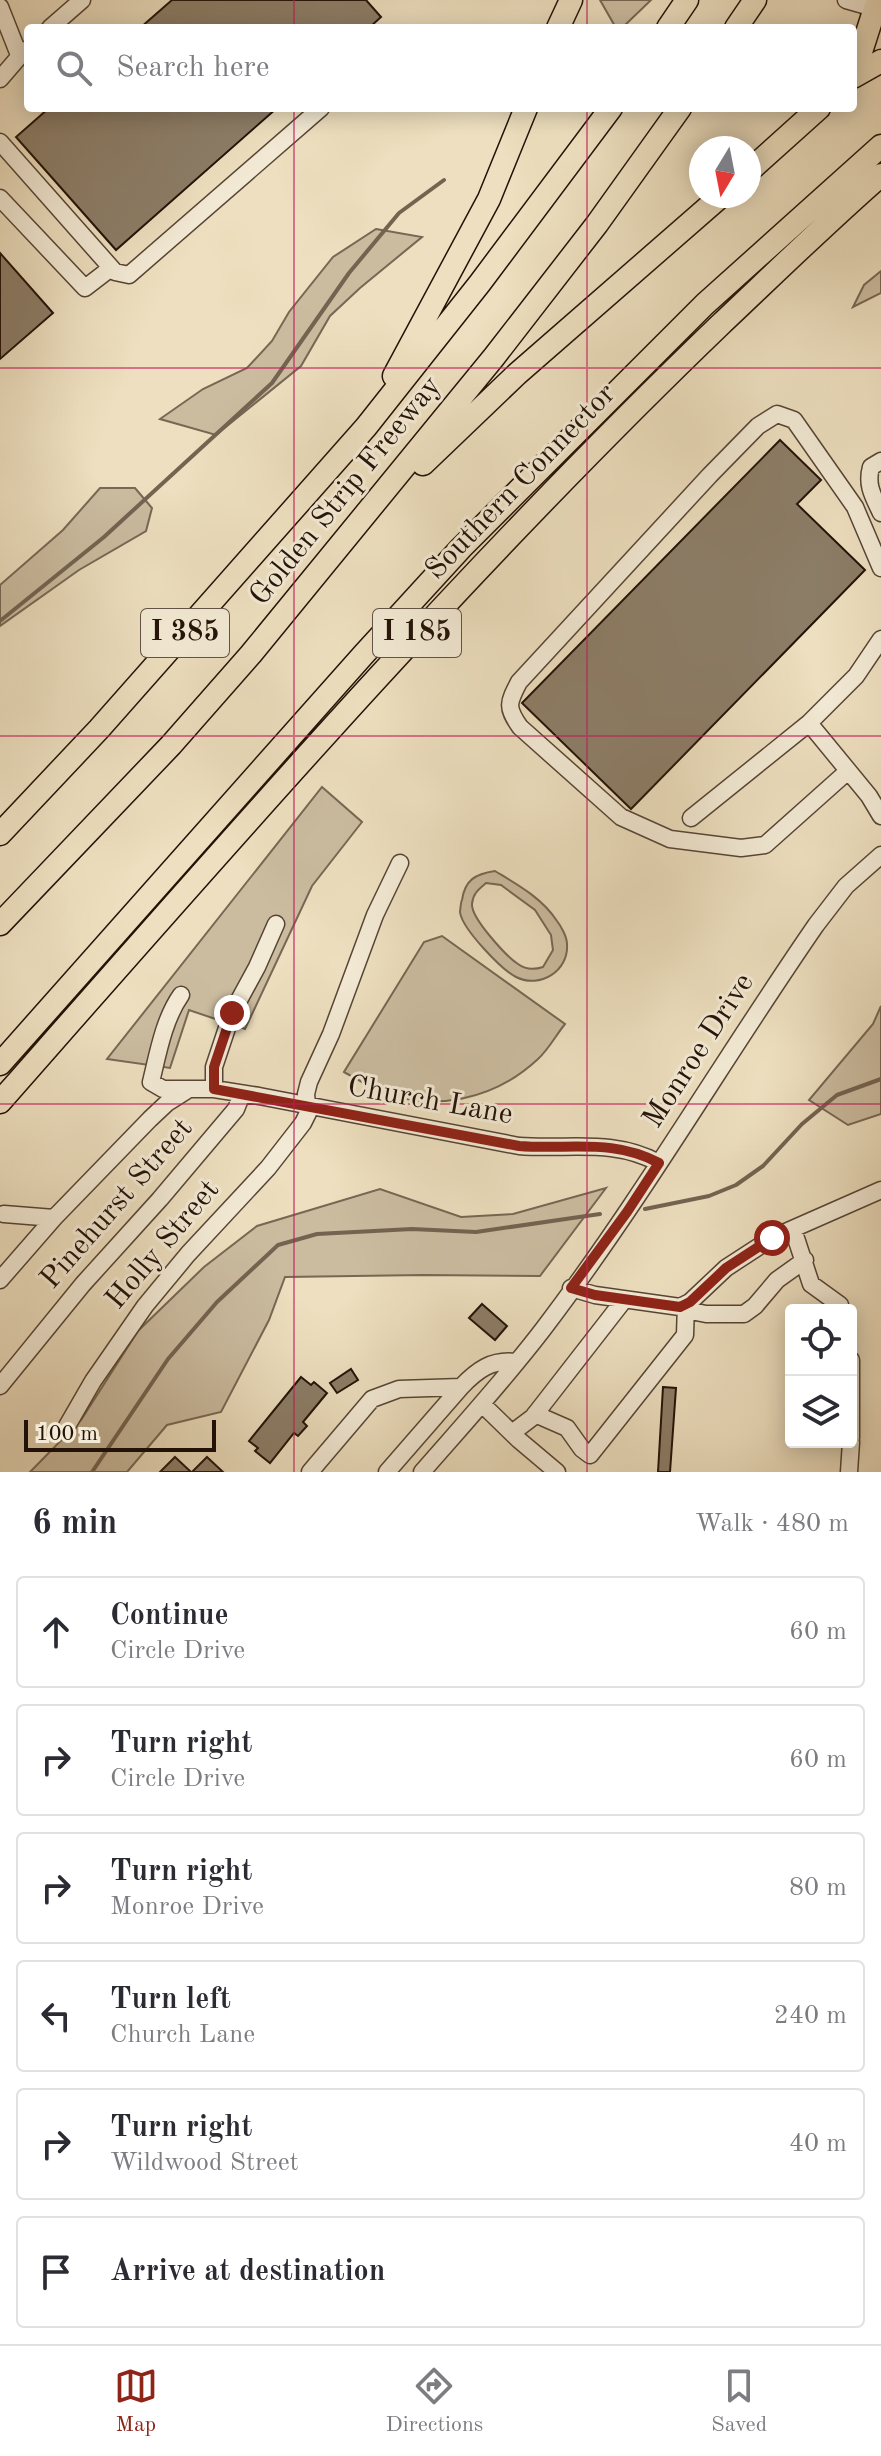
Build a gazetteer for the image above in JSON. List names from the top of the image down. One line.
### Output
{"streets":{"highway":["Southern Connector","Golden Strip Freeway","I 385","I 185"],"street":["Monroe Drive","Church Lane","Pinehurst Street","Holly Street"]},"crossings":[["Monroe Drive","Church Lane"],["Church Lane","Pinehurst Street"],["Church Lane","Holly Street"]],"scale_bar":"100 m","north":"bottom","page":{"search":"Search here","scale":"100 m","heading":["6 min","Walk · 480 m"],"list":[["Continue","Circle Drive","60 m"],["Turn right","Circle Drive","60 m"],["Turn right","Monroe Drive","80 m"],["Turn left","Church Lane","240 m"],["Turn right","Wildwood Street","40 m"],"Arrive at destination"],"nav":["Map","Directions","Saved"]}}
